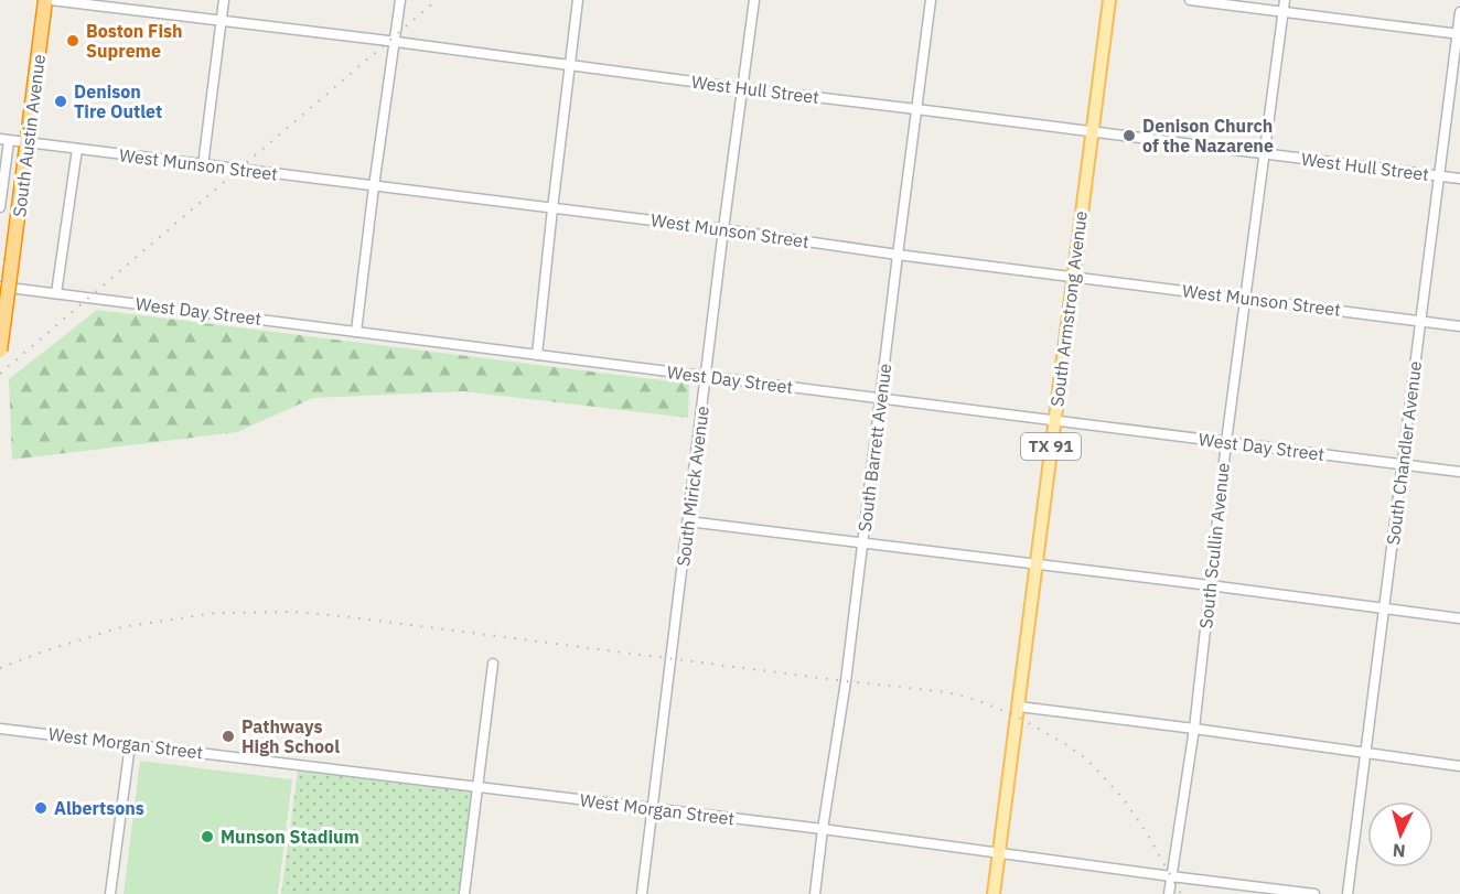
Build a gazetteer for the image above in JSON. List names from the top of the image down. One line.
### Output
{"streets":{"highway":["South Austin Avenue"],"main road":["South Armstrong Avenue","TX 91"],"street":["West Hull Street","West Munson Street","West Day Street","South Barrett Avenue","South Chandler Avenue","South Mirick Avenue","South Scullin Avenue","West Morgan Street"]},"crossings":[["West Hull Street","South Austin Avenue"],["West Hull Street","South Armstrong Avenue"],["West Hull Street","South Barrett Avenue"],["West Hull Street","South Chandler Avenue"],["West Hull Street","South Mirick Avenue"],["West Hull Street","South Scullin Avenue"],["South Austin Avenue","West Munson Street"],["West Munson Street","South Armstrong Avenue"],["West Munson Street","South Barrett Avenue"],["West Munson Street","South Chandler Avenue"],["West Munson Street","South Mirick Avenue"],["West Munson Street","South Scullin Avenue"],["South Armstrong Avenue","West Day Street"],["South Armstrong Avenue","West Morgan Street"],["West Day Street","South Barrett Avenue"],["West Day Street","South Chandler Avenue"],["West Day Street","South Mirick Avenue"],["West Day Street","South Scullin Avenue"],["South Barrett Avenue","West Morgan Street"],["South Mirick Avenue","West Morgan Street"],["South Scullin Avenue","West Morgan Street"]],"places":["Boston Fish Supreme","Denison Tire Outlet","Denison Church of the Nazarene","Pathways High School","Albertsons","Munson Stadium"],"north":"bottom"}
